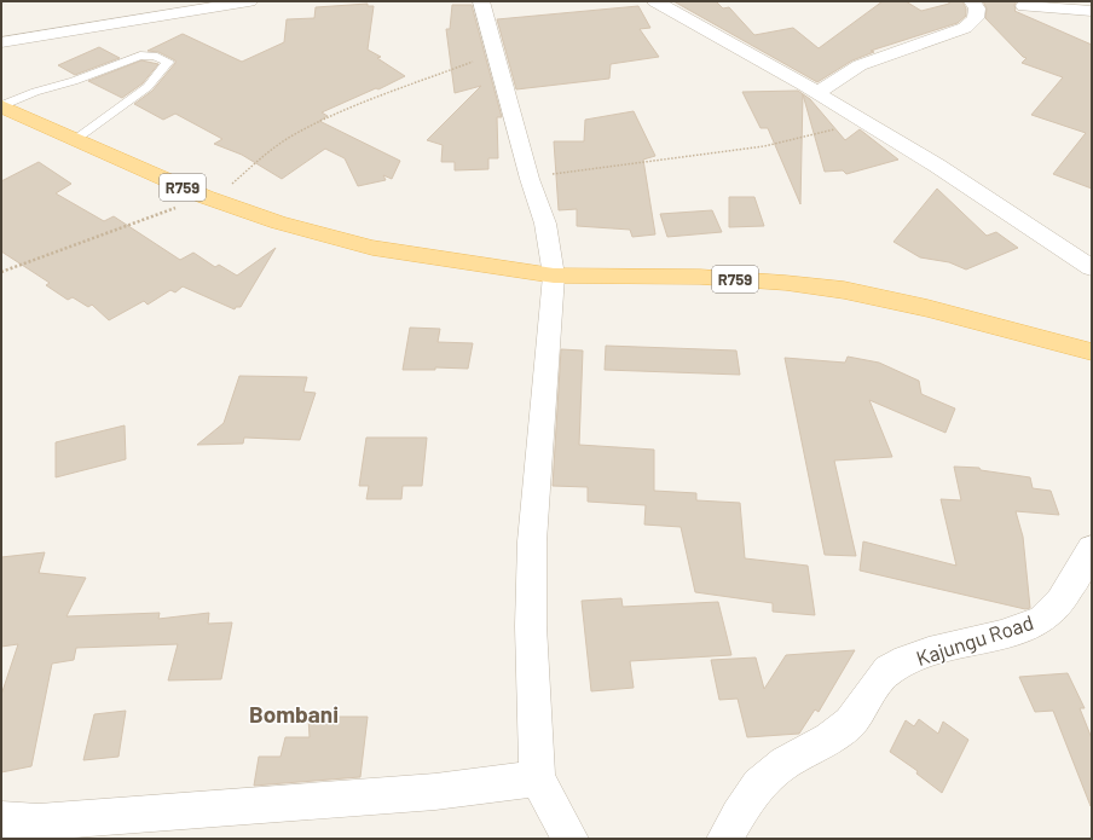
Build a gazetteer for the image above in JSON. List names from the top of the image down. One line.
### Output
{"streets":{"main road":["R759"],"street":["Kajungu Road"]},"districts":["Bombani"]}
